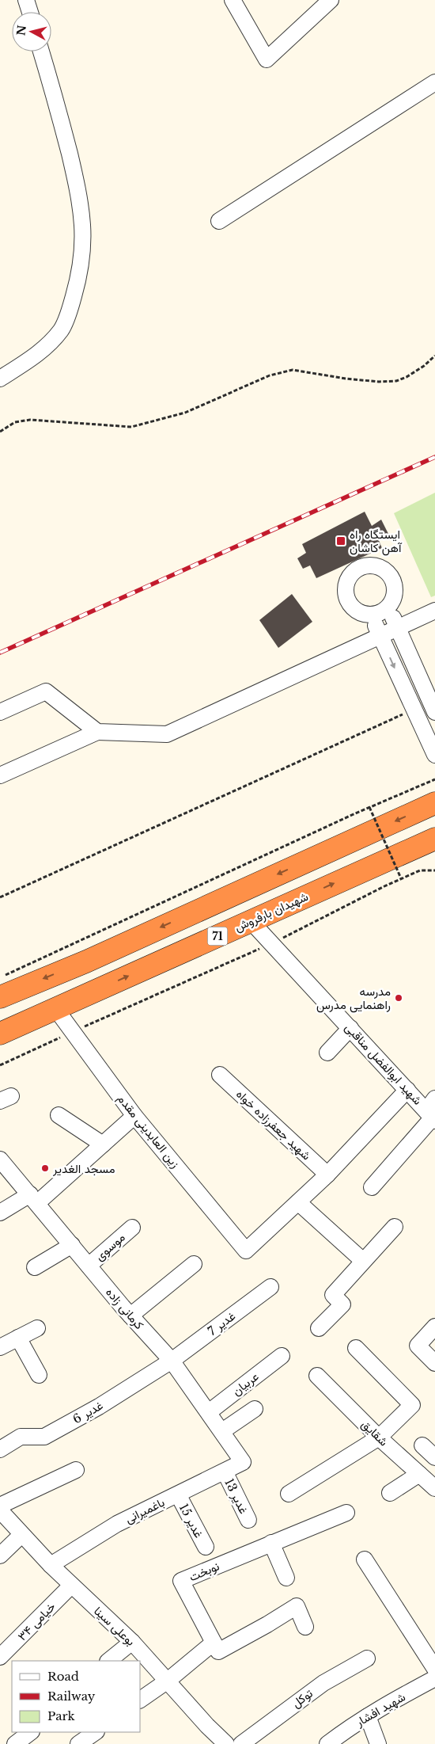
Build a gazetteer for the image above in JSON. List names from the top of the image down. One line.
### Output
{"streets":{"highway":["شهیدان بارفروش","71"],"street":["شهید ابوالفضل مناقبی","شهید جعفرزاده خواه","زین العابدینی مقدم","موسوی","کرمانی زاده","غدیر 7","عربیان","غدیر 6","شقایق","غدیر 13","باغمیرانی","غدیر 15","نوبخت","خیامی ۳۴","بوعلی سینا","توکل","شهید افشار"]},"crossings":[["شهیدان بارفروش","شهید ابوالفضل مناقبی"],["شهیدان بارفروش","زین العابدینی مقدم"],["موسوی","کرمانی زاده"],["کرمانی زاده","غدیر 7"],["کرمانی زاده","عربیان"],["کرمانی زاده","غدیر 6"],["کرمانی زاده","باغمیرانی"],["غدیر 7","غدیر 6"],["غدیر 13","باغمیرانی"],["باغمیرانی","غدیر 15"],["باغمیرانی","بوعلی سینا"],["خیامی ۳۴","بوعلی سینا"]],"places":{"transit":["ایستگاه راه آهن کاشان"],"other":["مدرسه راهنمایی مدرس","مسجد الغدیر"]},"legend":["Road","Railway","Park"],"north":"left"}
